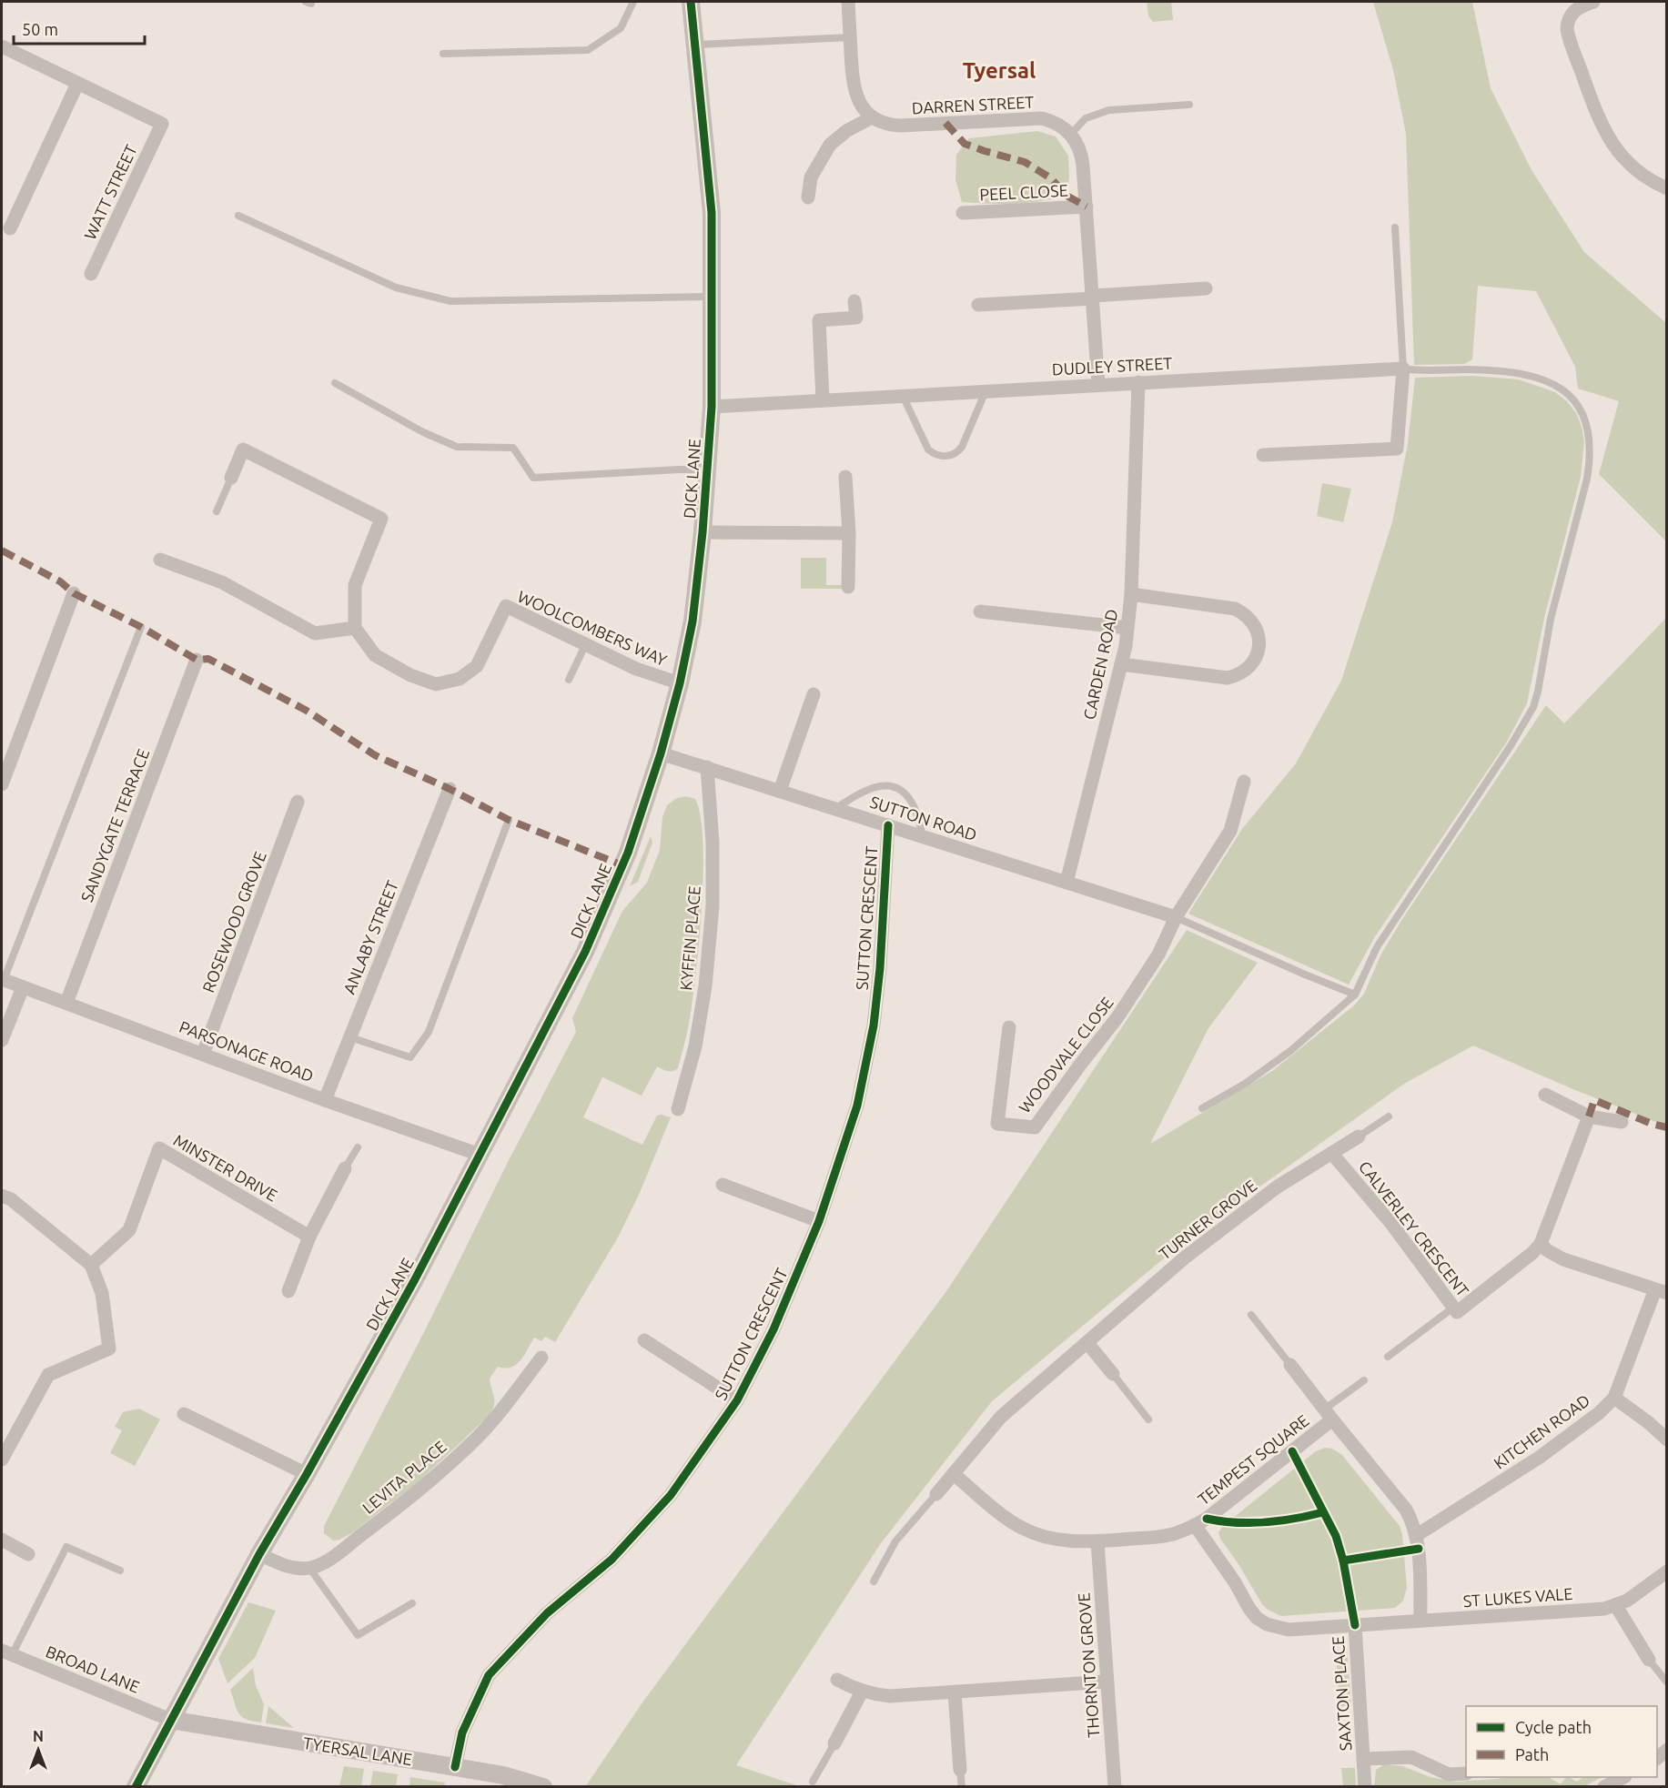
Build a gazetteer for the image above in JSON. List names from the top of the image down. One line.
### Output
{"streets":{"street":["DARREN STREET","WATT STREET","PEEL CLOSE","DUDLEY STREET","DICK LANE","WOOLCOMBERS WAY","CARDEN ROAD","SUTTON ROAD","SANDYGATE TERRACE","SUTTON CRESCENT","ROSEWOOD GROVE","ANLABY STREET","KYFFIN PLACE","PARSONAGE ROAD","WOODVALE CLOSE","MINSTER DRIVE","TURNER GROVE","CALVERLEY CRESCENT","KITCHEN ROAD","TEMPEST SQUARE","LEVITA PLACE","ST LUKES VALE","THORNTON GROVE","BROAD LANE","SAXTON PLACE","TYERSAL LANE"]},"crossings":[["DUDLEY STREET","DICK LANE"],["DUDLEY STREET","CARDEN ROAD"],["DICK LANE","WOOLCOMBERS WAY"],["DICK LANE","SUTTON ROAD"],["DICK LANE","PARSONAGE ROAD"],["DICK LANE","BROAD LANE"],["DICK LANE","TYERSAL LANE"],["CARDEN ROAD","SUTTON ROAD"],["SUTTON ROAD","SUTTON CRESCENT"],["SUTTON ROAD","KYFFIN PLACE"],["SUTTON ROAD","WOODVALE CLOSE"],["SANDYGATE TERRACE","PARSONAGE ROAD"],["SUTTON CRESCENT","TYERSAL LANE"],["ROSEWOOD GROVE","PARSONAGE ROAD"],["ANLABY STREET","PARSONAGE ROAD"],["TURNER GROVE","CALVERLEY CRESCENT"],["TURNER GROVE","TEMPEST SQUARE"],["KITCHEN ROAD","TEMPEST SQUARE"],["TEMPEST SQUARE","ST LUKES VALE"],["TEMPEST SQUARE","THORNTON GROVE"],["TEMPEST SQUARE","SAXTON PLACE"],["BROAD LANE","TYERSAL LANE"]],"districts":["Tyersal"],"legend":["Cycle path","Path"],"scale_bar":"50 m","north":"top"}
